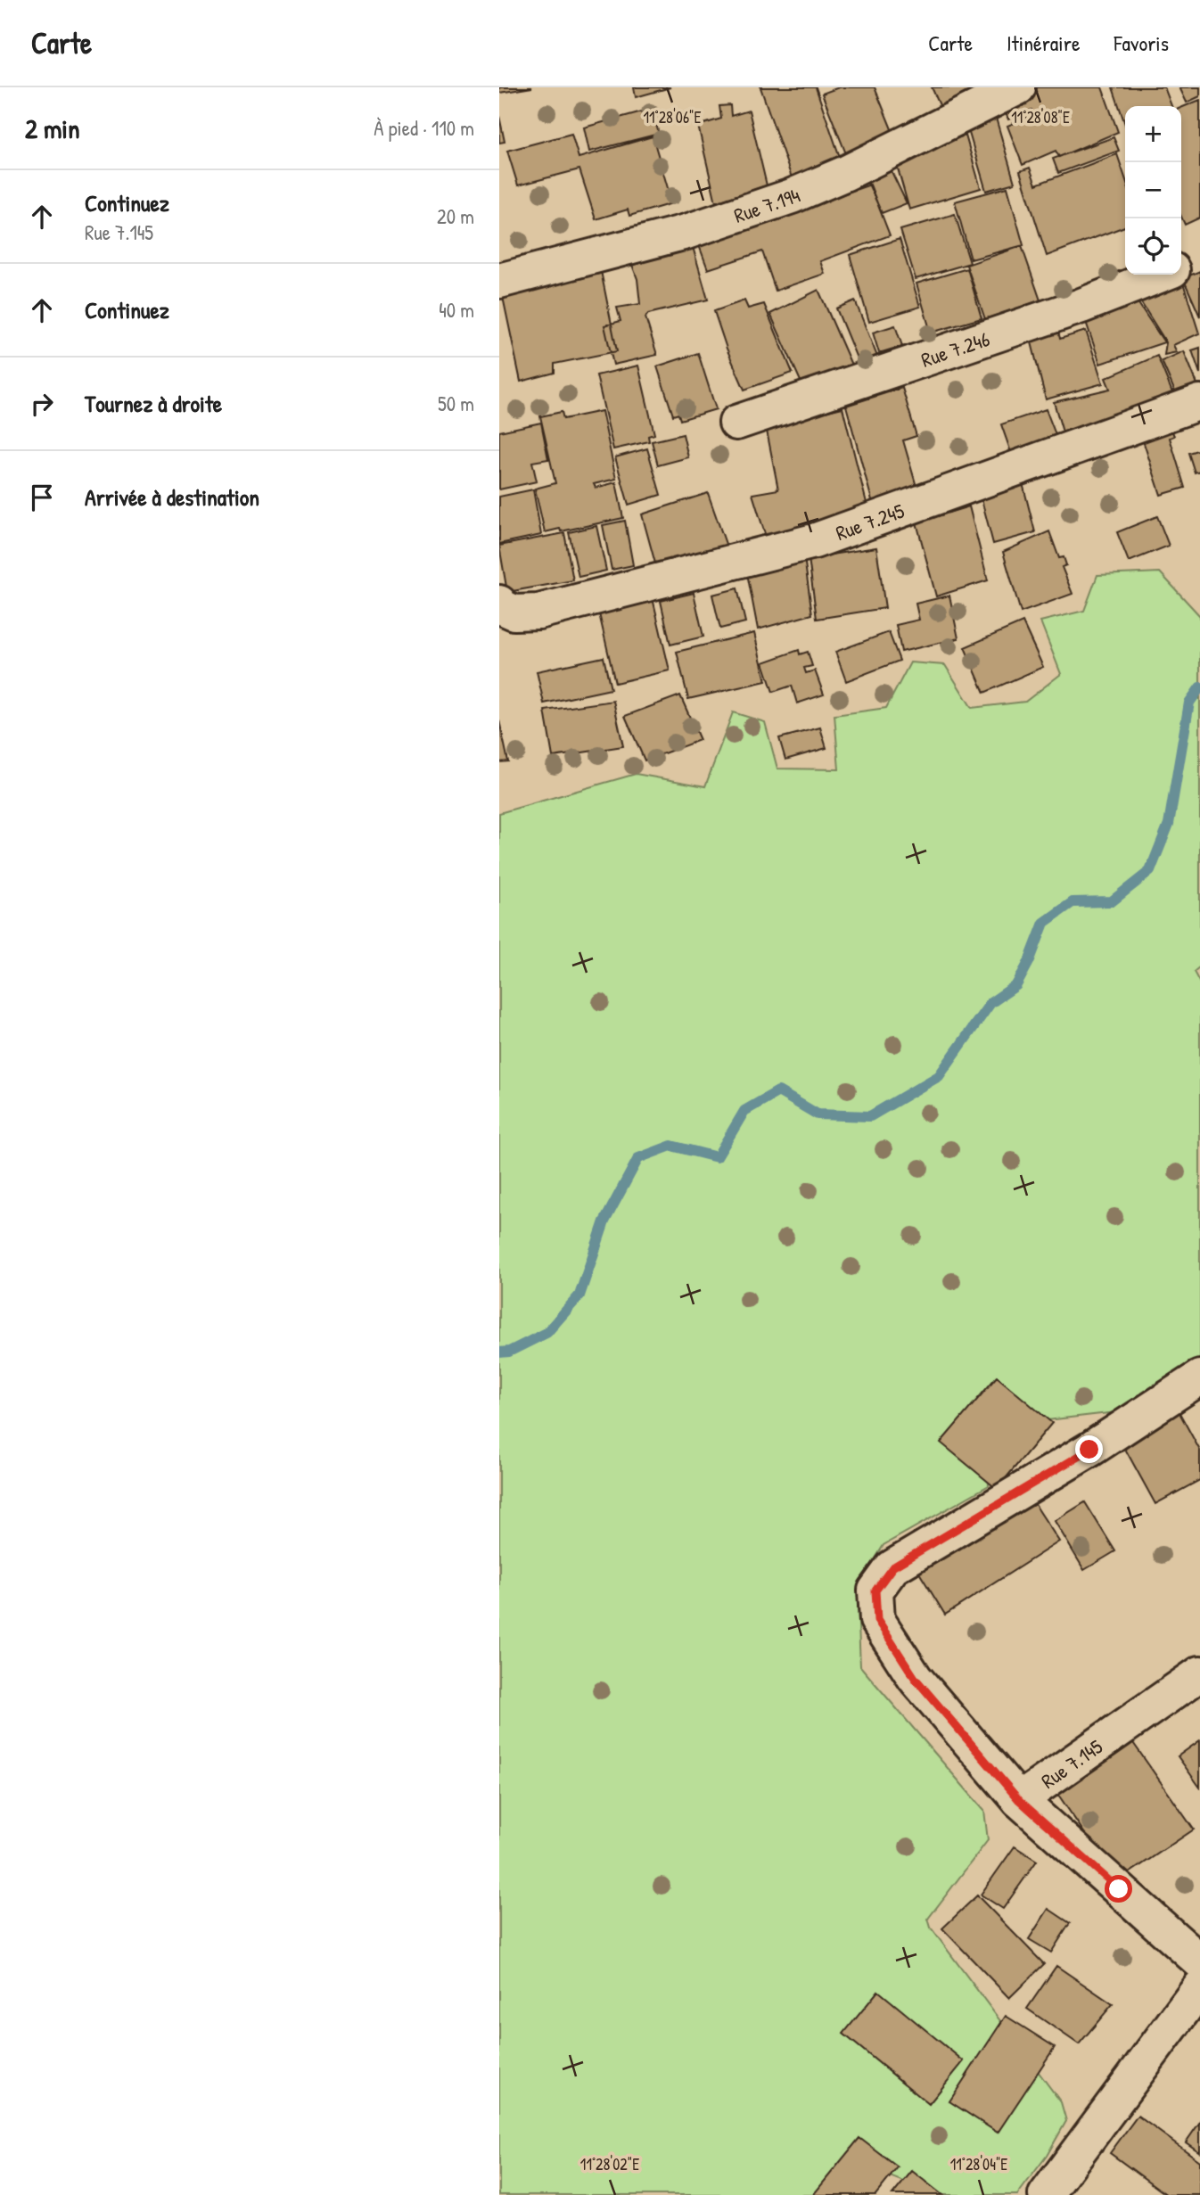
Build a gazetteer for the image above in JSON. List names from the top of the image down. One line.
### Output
{"streets":{"street":["Rue 7.194","Rue 7.246","Rue 7.245","Rue 7.145"]},"page":{"header":"Carte","nav":["Carte","Itinéraire","Favoris"],"heading":["2 min","À pied · 110 m"],"map_buttons":["+","−"],"list":[["Continuez","Rue 7.145","20 m"],["Continuez","40 m"],["Tournez à droite","50 m"],"Arrivée à destination"]},"coordinates":["11°28'06\"E","11°28'08\"E","11°28'02\"E","11°28'04\"E"]}
